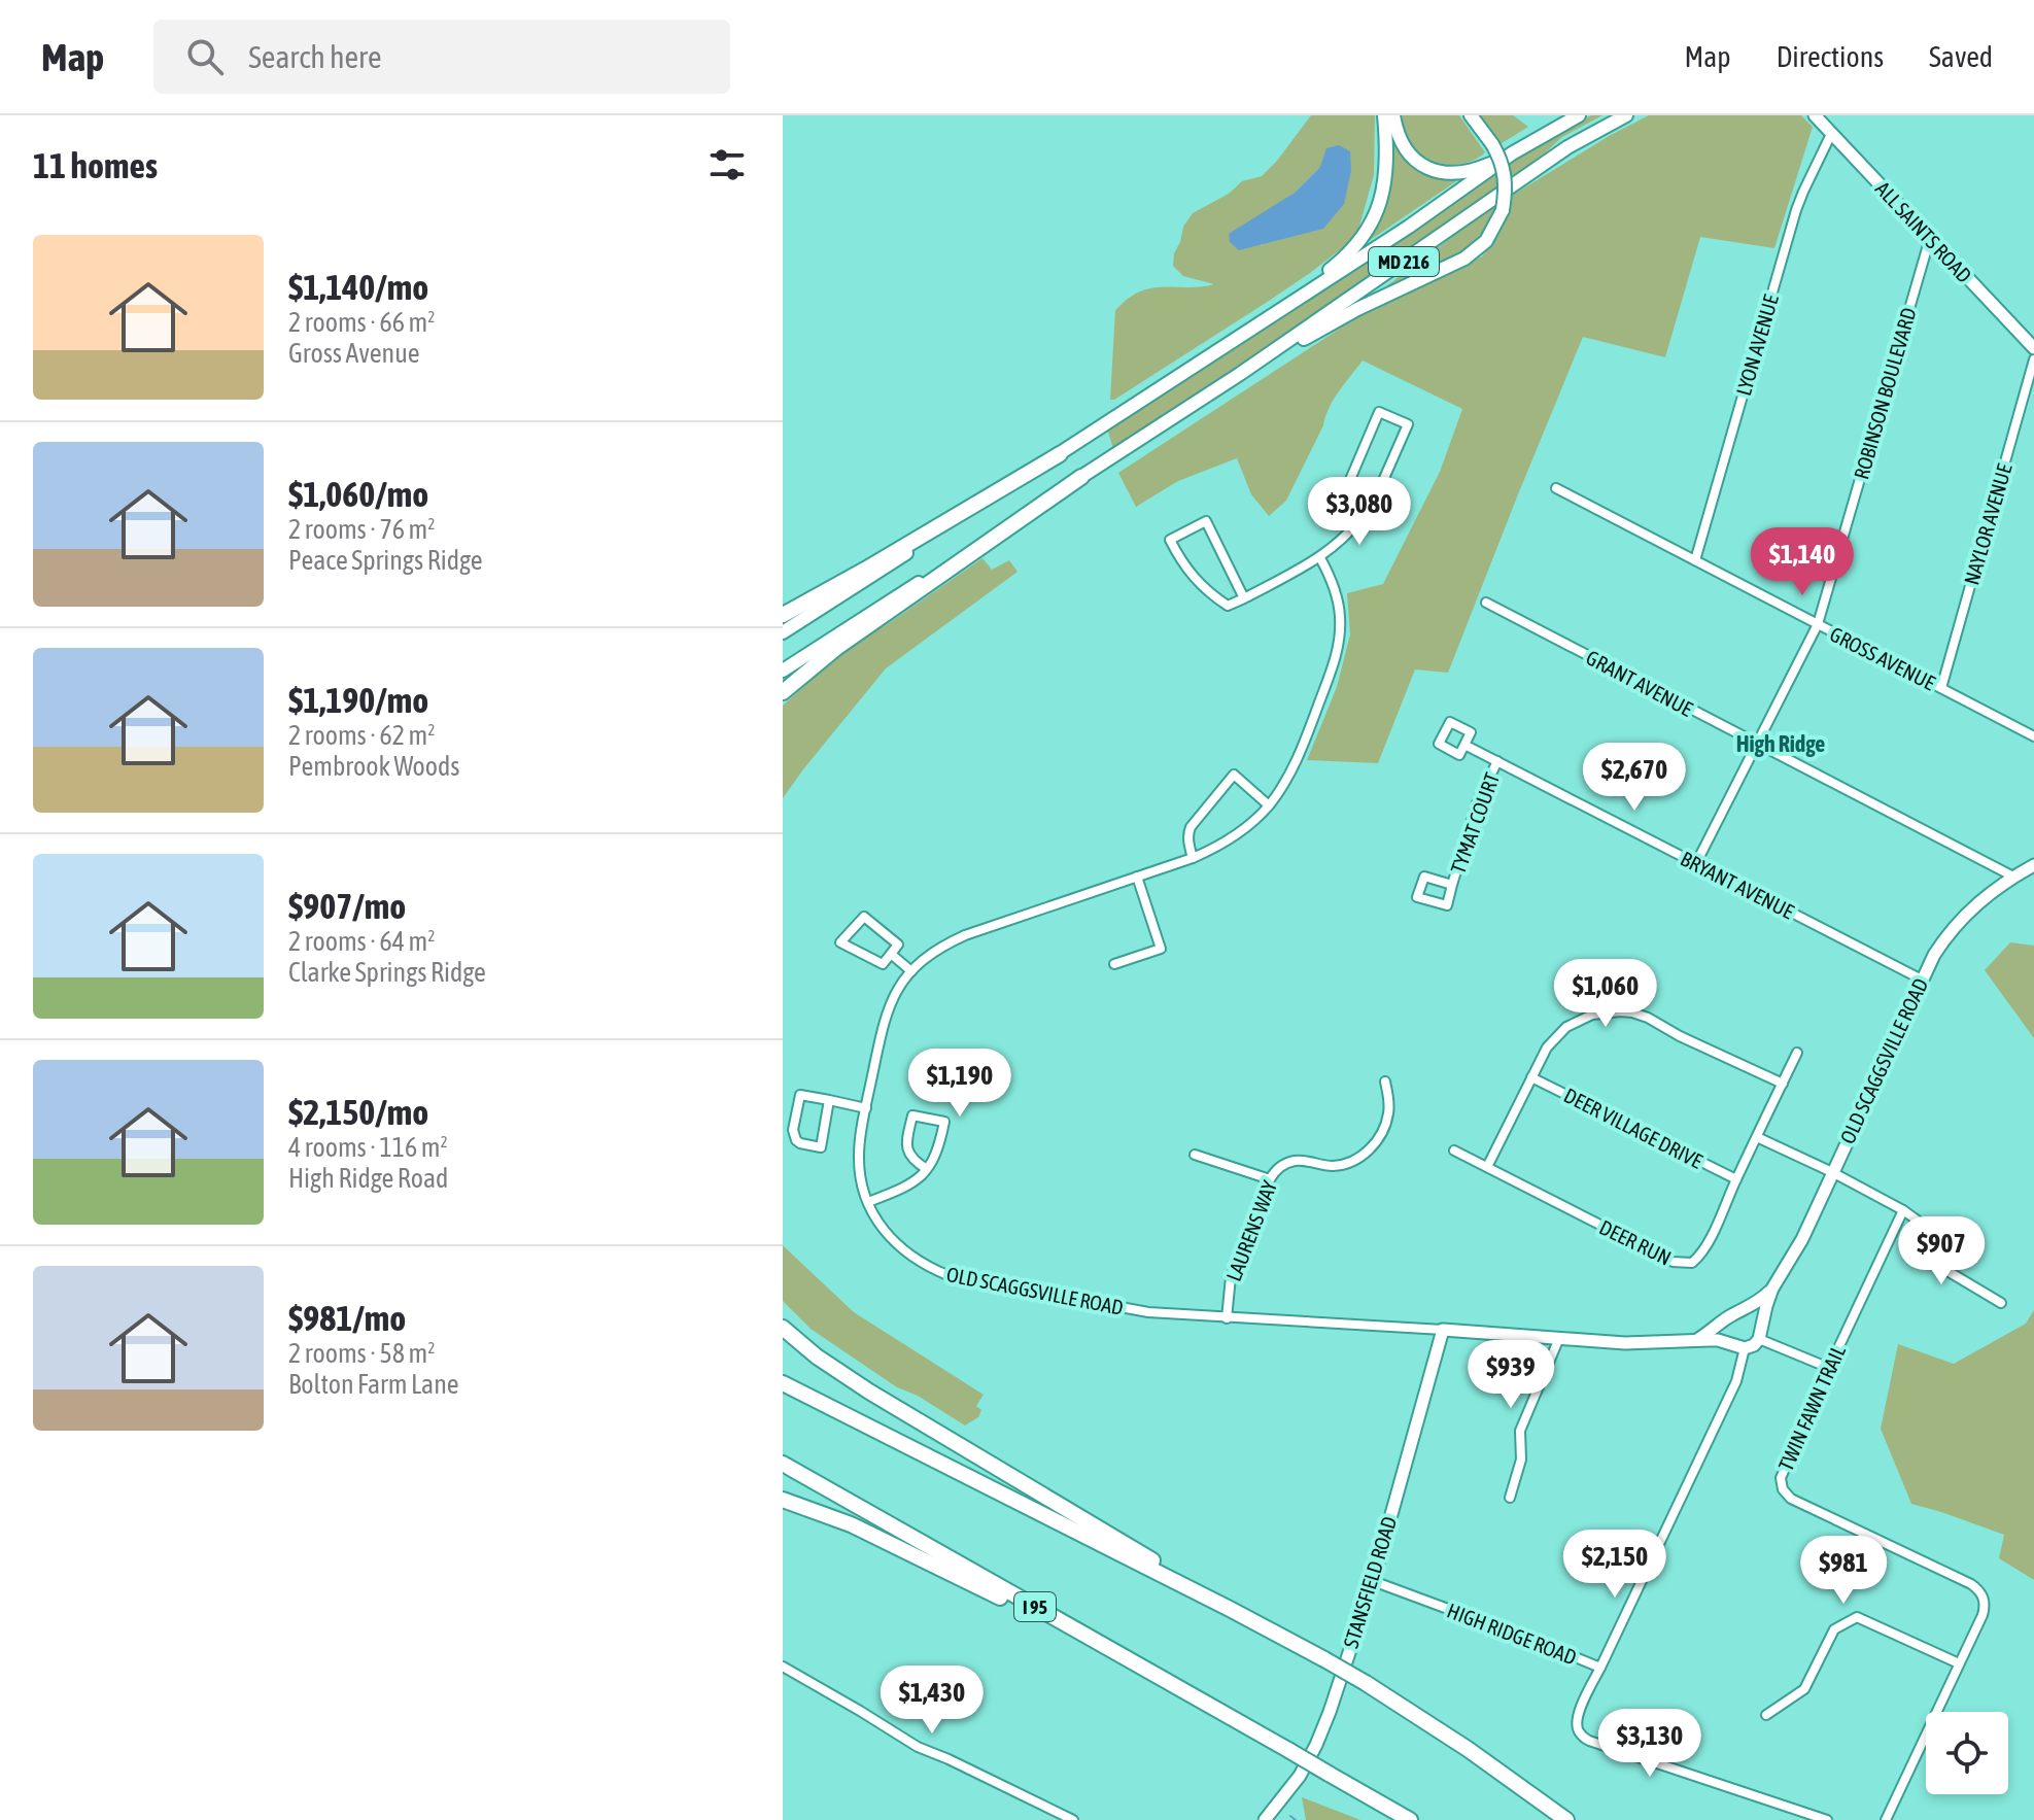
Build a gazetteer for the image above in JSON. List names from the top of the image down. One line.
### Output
{"streets":{"highway":["I 95"],"main road":["MD 216"],"street":["ALL SAINTS ROAD","LYON AVENUE","ROBINSON BOULEVARD","NAYLOR AVENUE","GROSS AVENUE","GRANT AVENUE","TYMAT COURT","BRYANT AVENUE","OLD SCAGGSVILLE ROAD","DEER VILLAGE DRIVE","LAURENS WAY","DEER RUN","TWIN FAWN TRAIL","STANSFIELD ROAD","HIGH RIDGE ROAD"]},"crossings":[["ALL SAINTS ROAD","LYON AVENUE"],["ALL SAINTS ROAD","ROBINSON BOULEVARD"],["LYON AVENUE","GROSS AVENUE"],["ROBINSON BOULEVARD","GROSS AVENUE"],["ROBINSON BOULEVARD","GRANT AVENUE"],["ROBINSON BOULEVARD","BRYANT AVENUE"],["NAYLOR AVENUE","GROSS AVENUE"],["GRANT AVENUE","OLD SCAGGSVILLE ROAD"],["TYMAT COURT","BRYANT AVENUE"],["BRYANT AVENUE","OLD SCAGGSVILLE ROAD"],["OLD SCAGGSVILLE ROAD","LAURENS WAY"],["OLD SCAGGSVILLE ROAD","STANSFIELD ROAD"],["OLD SCAGGSVILLE ROAD","HIGH RIDGE ROAD"],["DEER VILLAGE DRIVE","DEER RUN"],["STANSFIELD ROAD","HIGH RIDGE ROAD"]],"districts":["High Ridge"],"page":{"header":"Map","search":"Search here","nav":["Map","Directions","Saved"],"heading":"11 homes","list":[{"name":"$1,140/mo","note":"2 rooms · 66 m² · Gross Avenue"},{"name":"$1,060/mo","note":"2 rooms · 76 m² · Peace Springs Ridge"},{"name":"$1,190/mo","note":"2 rooms · 62 m² · Pembrook Woods"},{"name":"$907/mo","note":"2 rooms · 64 m² · Clarke Springs Ridge"},{"name":"$2,150/mo","note":"4 rooms · 116 m² · High Ridge Road"},{"name":"$981/mo","note":"2 rooms · 58 m² · Bolton Farm Lane"}],"price":["$3,080","$1,140","$2,670","$1,060","$1,190","$907","$939","$2,150","$981","$1,430","$3,130"]}}
